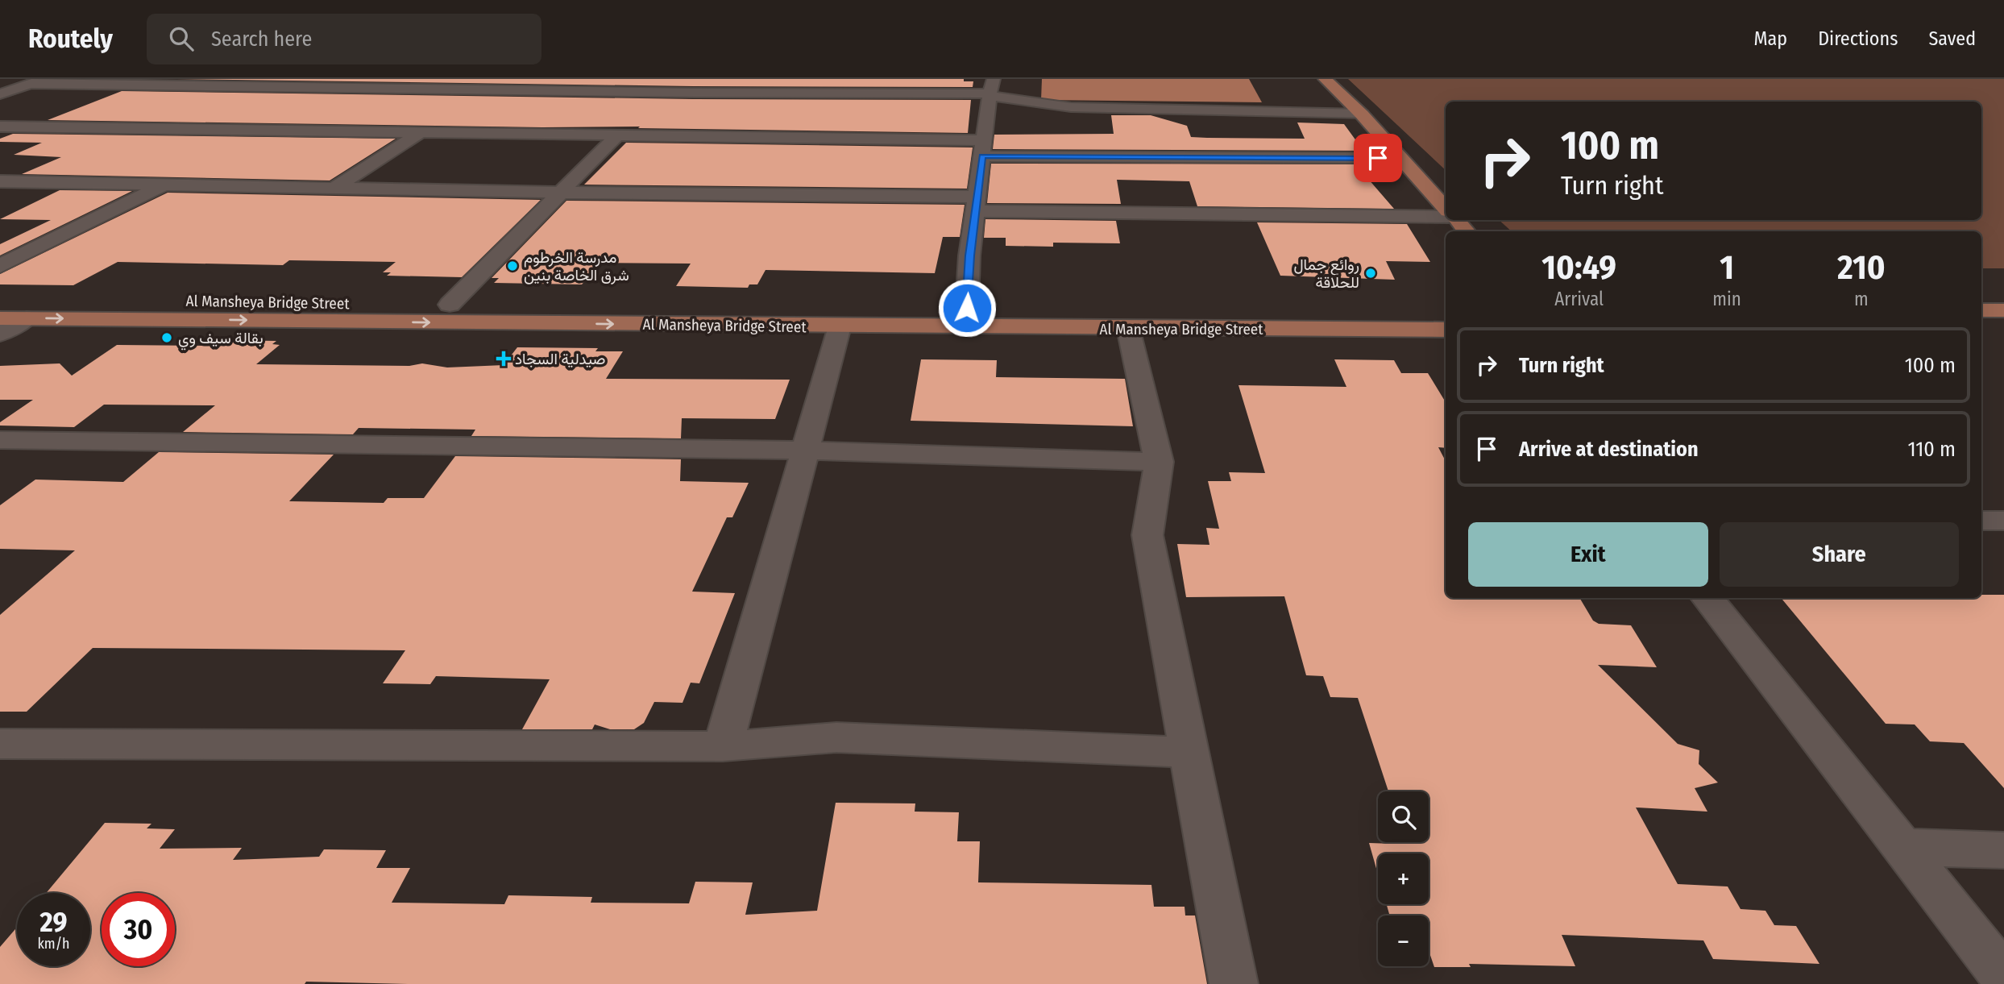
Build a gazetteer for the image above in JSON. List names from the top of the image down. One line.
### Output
{"streets":{"main road":["Al Mansheya Bridge Street"]},"places":{"other":["مدرسة الخرطوم شرق الخاصة بنين","روائع جمال للحلاقة","بقالة سيف وي"],"health":["صيدلية السجاد"]},"page":{"header":"Routely","search":"Search here","nav":["Map","Directions","Saved"],"turn":["100 m","Turn right"],"eta":["10:49","Arrival","1","min","210","m"],"list":[{"name":"Turn right","value":"100 m"},{"name":"Arrive at destination","value":"110 m"}],"buttons":["Exit","Share"],"map_buttons":["+","−"],"speed":"29 km/h","limit":"30"}}
